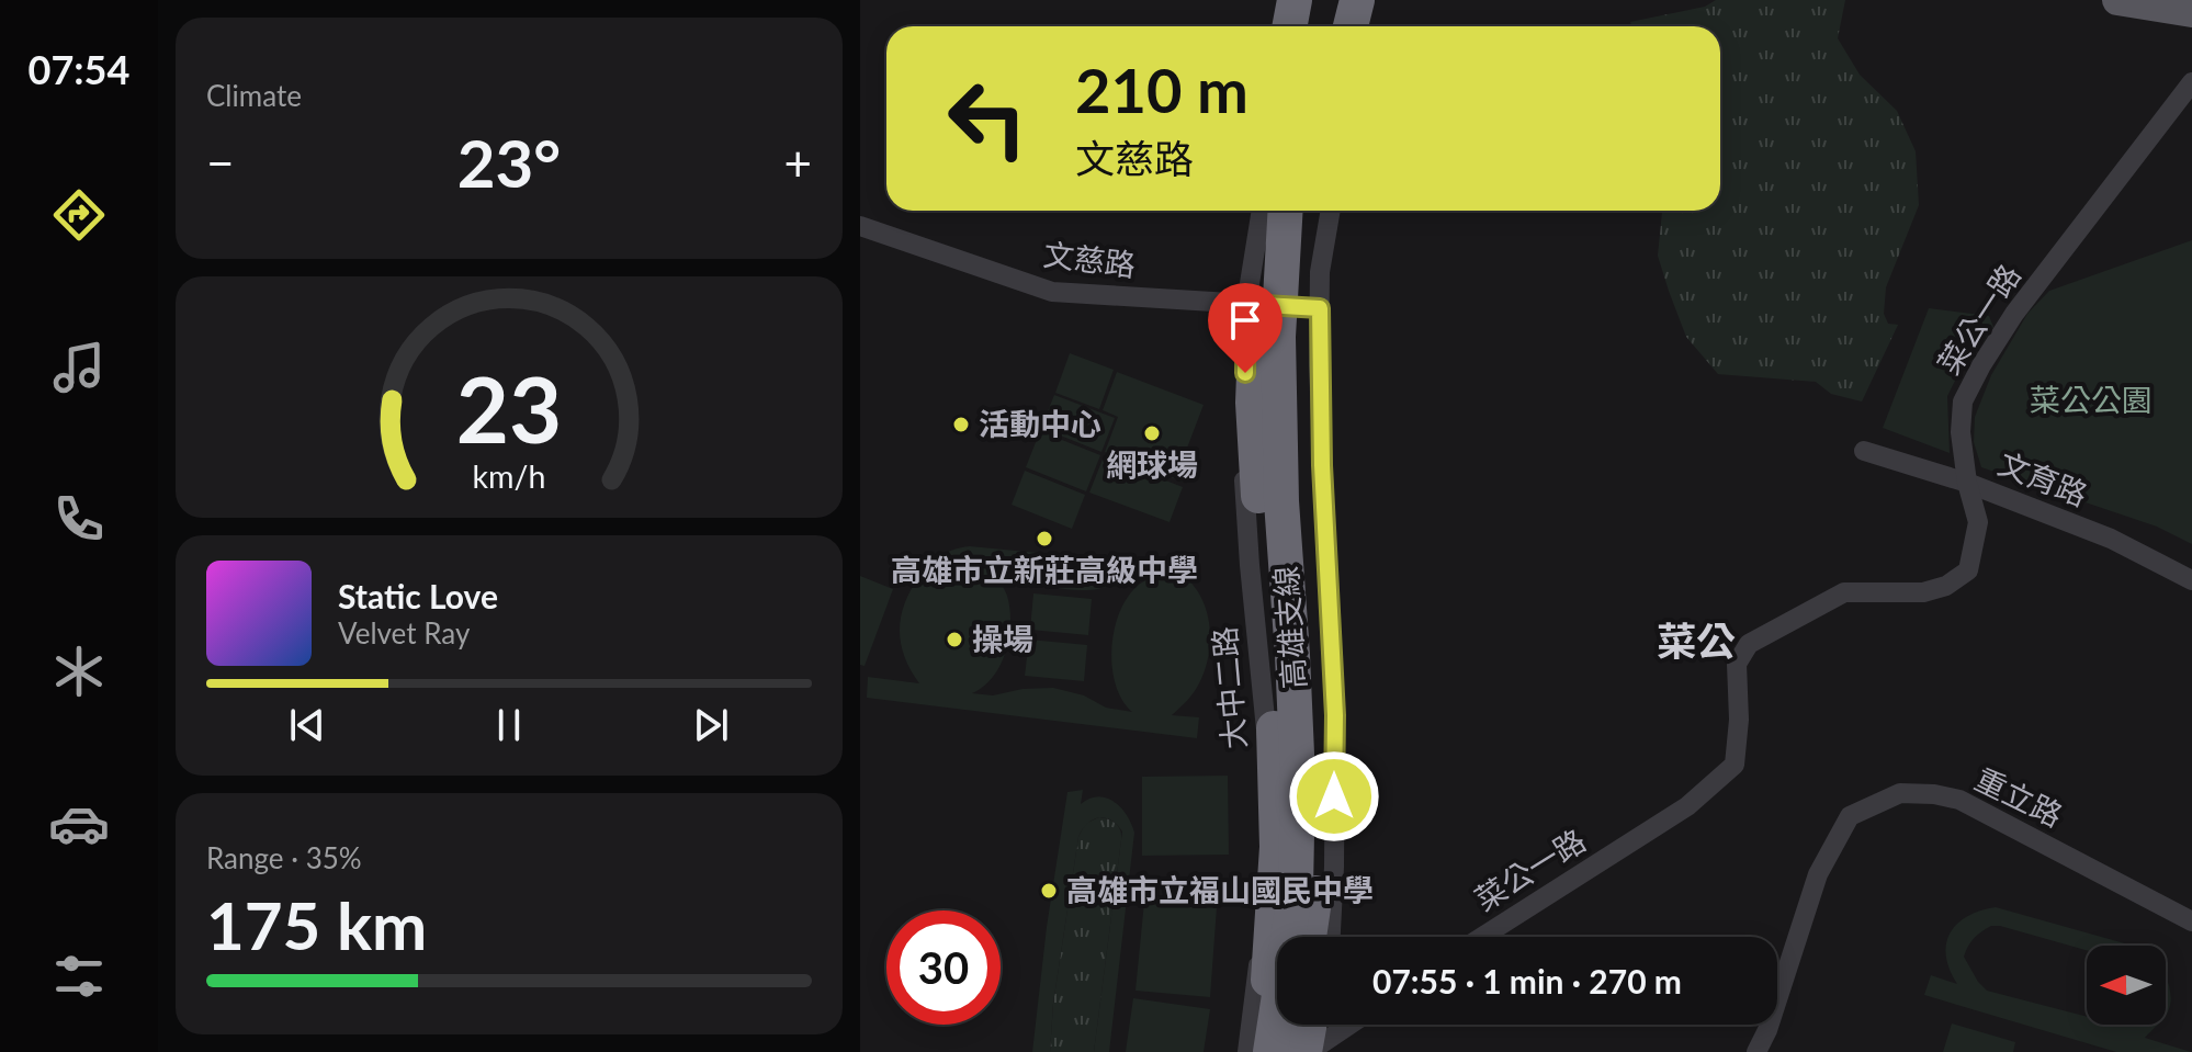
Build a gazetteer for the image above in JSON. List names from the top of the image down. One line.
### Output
{"streets":{"highway":["高雄支線"],"street":["文慈路","菜公一路","文育路","大中二路","重立路"]},"crossings":[["文慈路","大中二路"],["菜公一路","文育路"],["高雄支線","大中二路"]],"districts":["菜公"],"parks":["菜公公園"],"places":["活動中心","網球場","高雄市立新莊高級中學","操場","高雄市立福山國民中學"],"north":"left","page":{"tabs":"07:54","tile":["Climate",["Range · 35%","175 km"]],"turn":["210 m","文慈路"],"heat":["−","23°","+"],"song":["Static Love","Velvet Ray"],"limit":"30","trip":"07:55 · 1 min · 270 m","gauge":["23","km/h"]}}
